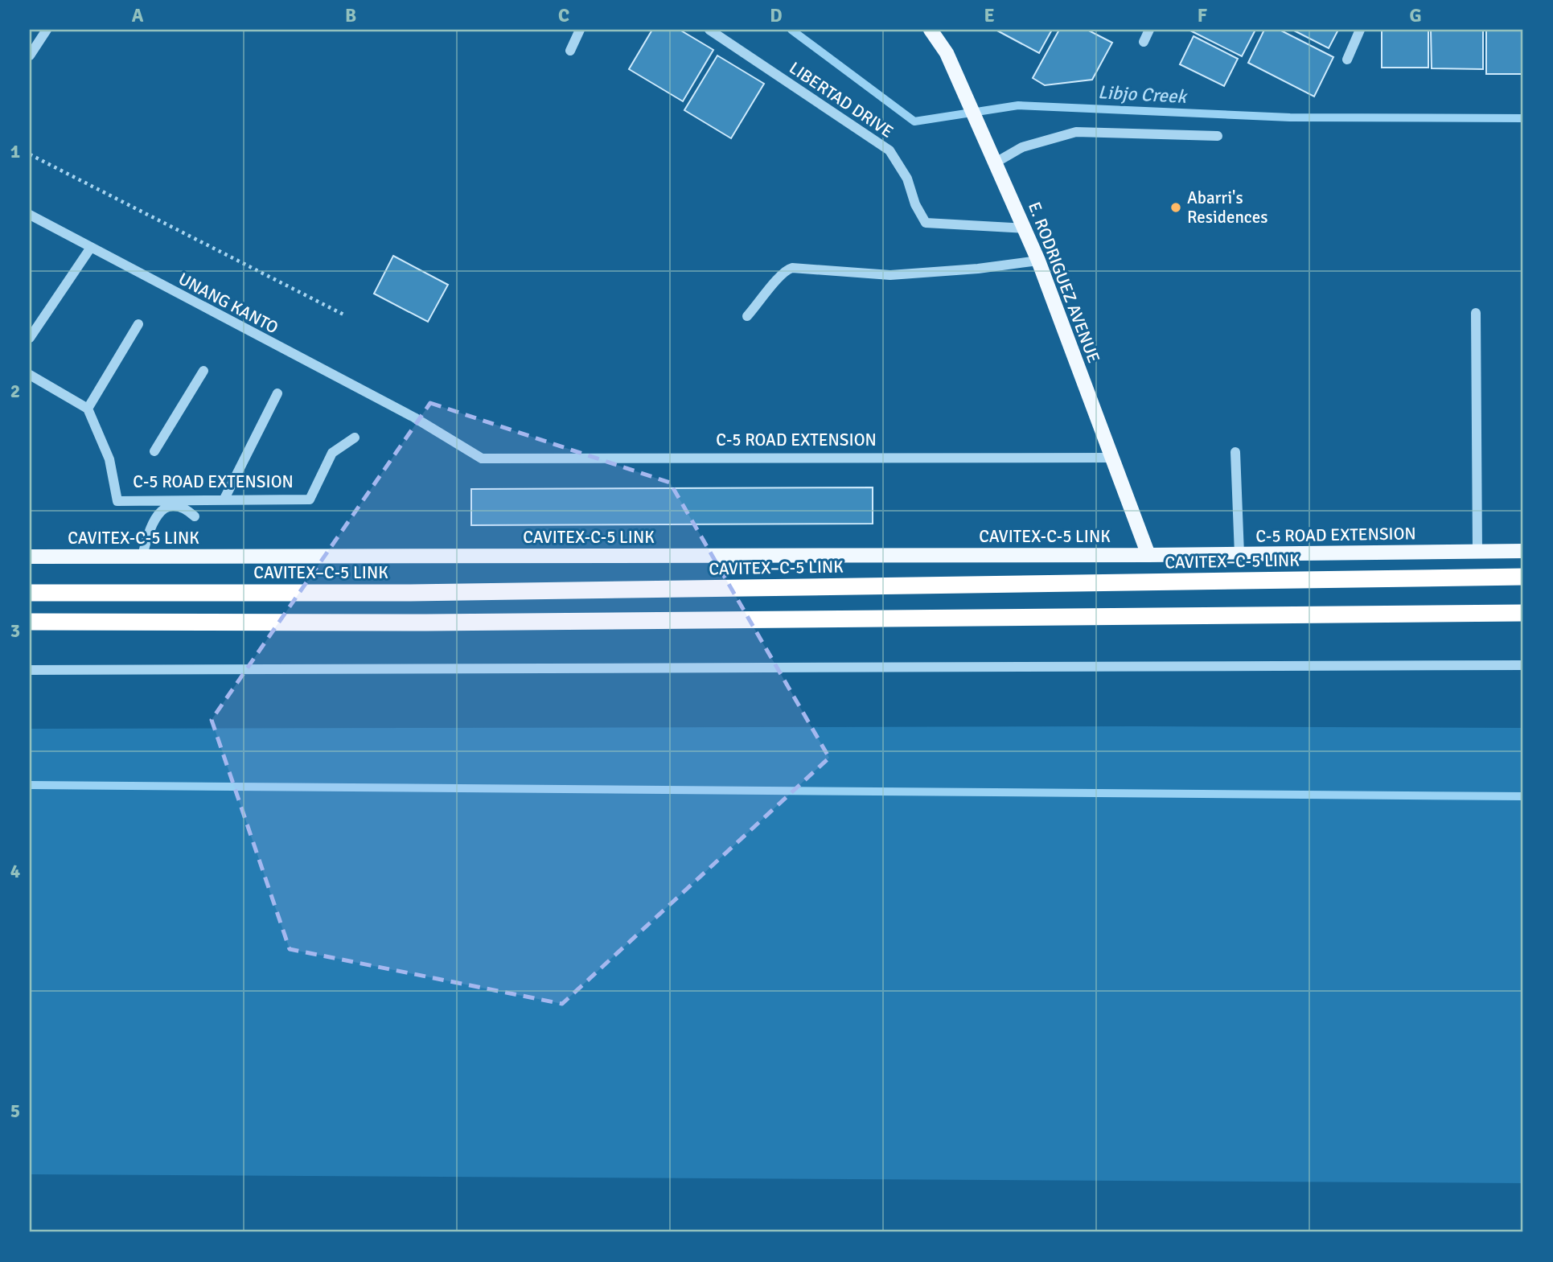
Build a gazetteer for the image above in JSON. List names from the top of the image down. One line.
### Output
{"streets":{"highway":["CAVITEX–C-5 LINK"],"main road":["E. RODRIGUEZ AVENUE","C-5 ROAD EXTENSION","CAVITEX-C-5 LINK"],"street":["LIBERTAD DRIVE","UNANG KANTO"]},"crossings":[["LIBERTAD DRIVE","E. RODRIGUEZ AVENUE"],["E. RODRIGUEZ AVENUE","C-5 ROAD EXTENSION"],["E. RODRIGUEZ AVENUE","CAVITEX-C-5 LINK"],["UNANG KANTO","C-5 ROAD EXTENSION"],["C-5 ROAD EXTENSION","CAVITEX-C-5 LINK"]],"water":["Libjo Creek"],"places":["Abarri's Residences"],"grid":{"columns":["A","B","C","D","E","F","G"],"rows":["1","2","3","4","5"]}}
